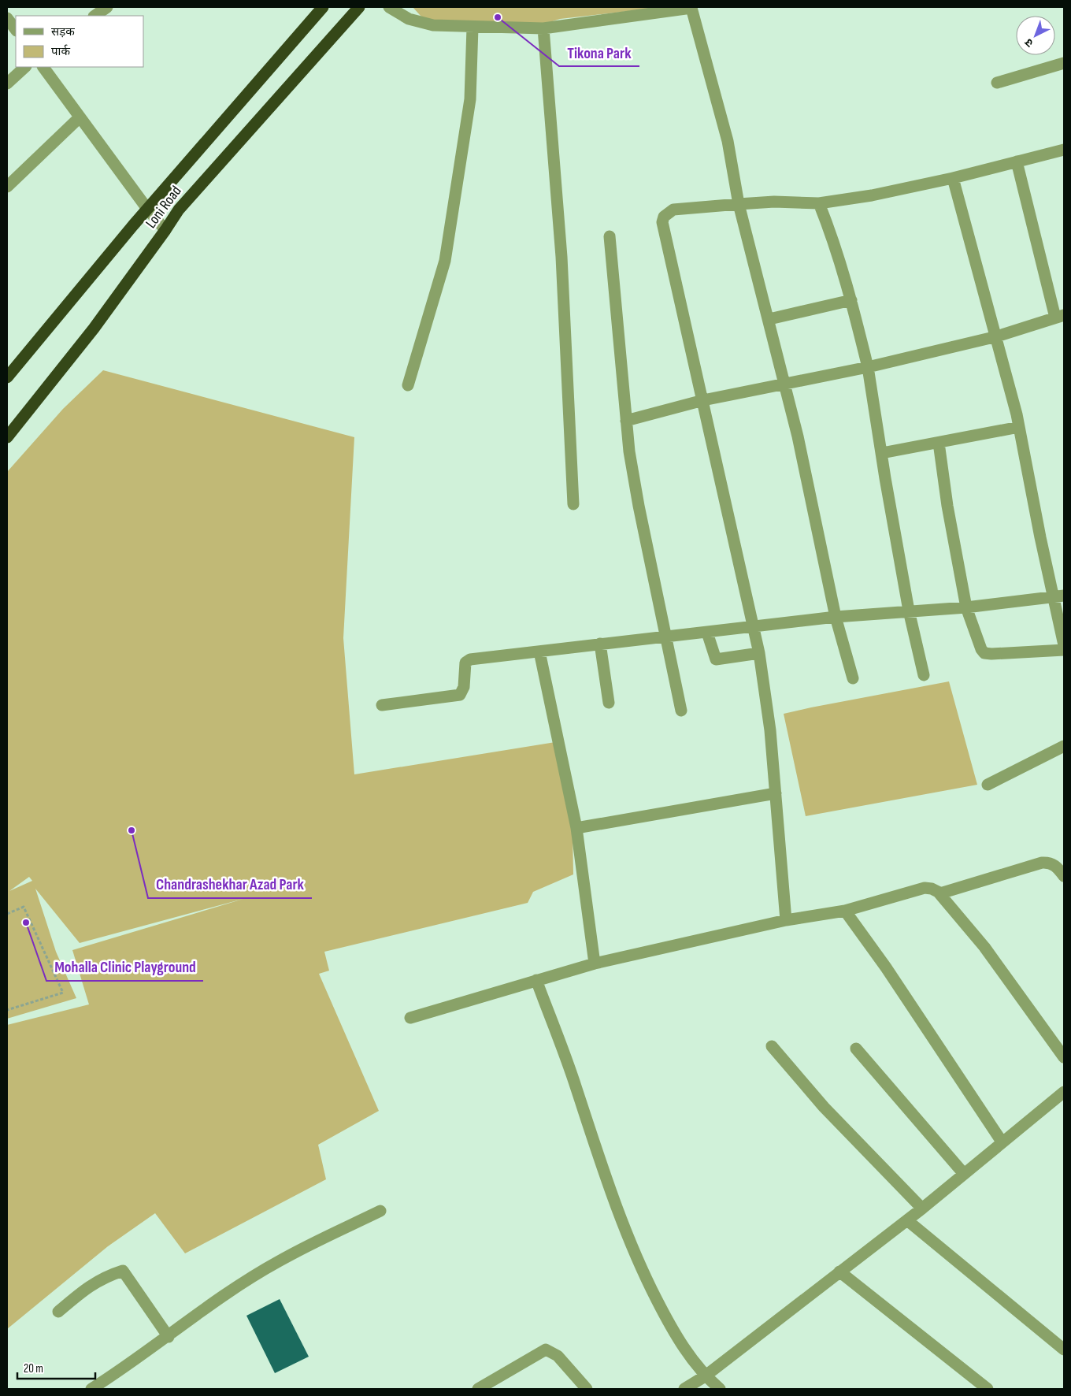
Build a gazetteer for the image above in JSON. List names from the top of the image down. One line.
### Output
{"streets":{"highway":["Loni Road"]},"places":["Tikona Park","Chandrashekhar Azad Park","Mohalla Clinic Playground"],"legend":["सड़क","पार्क"],"scale_bar":"20 m","north":"bottom left"}
